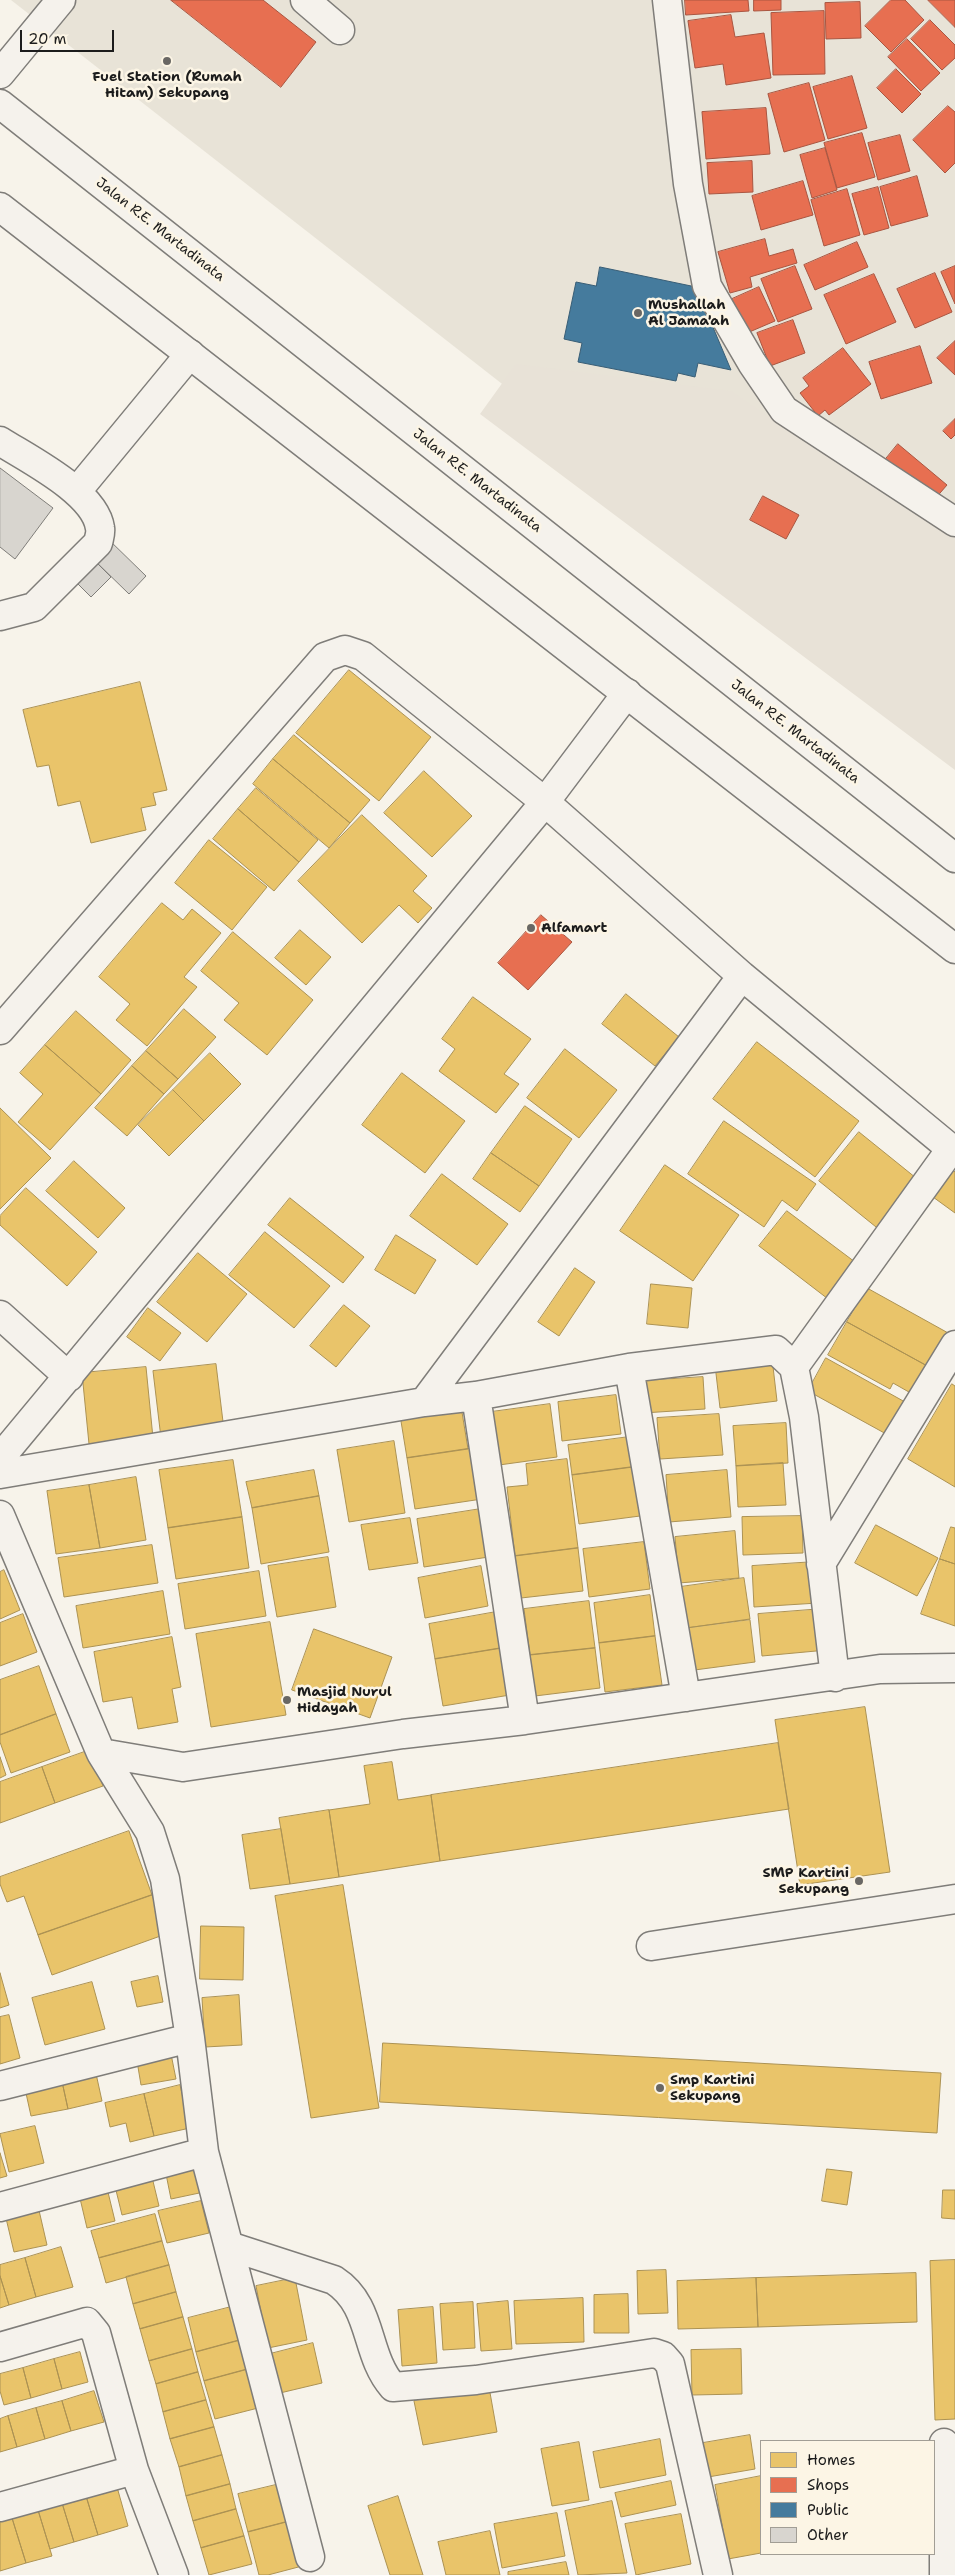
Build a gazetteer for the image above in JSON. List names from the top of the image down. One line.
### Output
{"streets":{"main road":["Jalan R.E. Martadinata"]},"places":["Fuel Station (Rumah Hitam) Sekupang","Mushallah Al Jama'ah","Alfamart","Masjid Nurul Hidayah","SMP Kartini Sekupang","Smp Kartini Sekupang"],"legend":["Homes","Shops","Public","Other"],"scale_bar":"20 m"}
